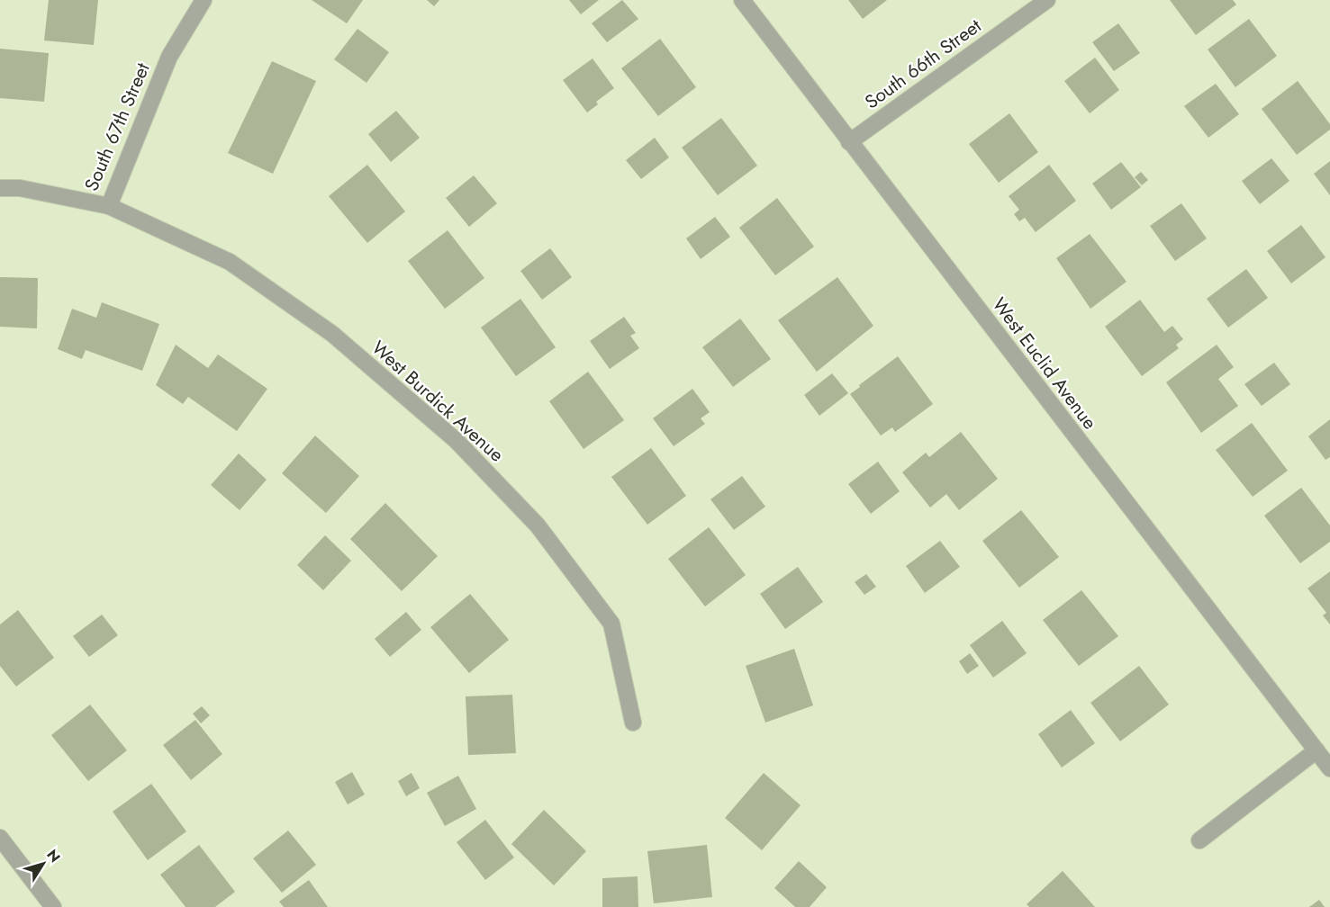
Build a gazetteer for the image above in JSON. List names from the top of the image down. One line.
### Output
{"streets":{"street":["South 66th Street","South 67th Street","West Euclid Avenue","West Burdick Avenue"]},"crossings":[["South 66th Street","West Euclid Avenue"],["South 67th Street","West Burdick Avenue"]],"north":"top right"}
